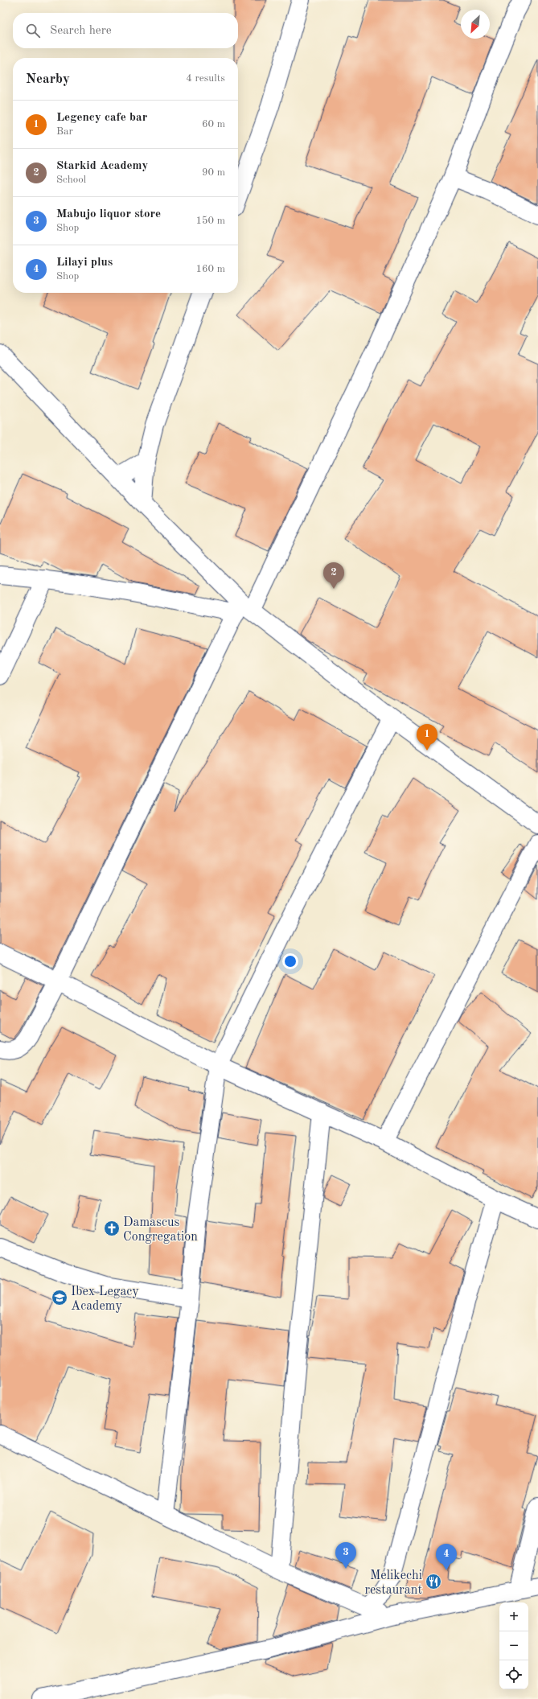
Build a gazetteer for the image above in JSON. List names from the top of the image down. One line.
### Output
{"places":{"church":["Damascus Congregation"],"school or university":["Ibex Legacy Academy"],"restaurant":["Melikechi restaurant"]},"north":"bottom left","page":{"search":"Search here","heading":["Nearby","4 results"],"list":[{"mark":"1","name":"Legency cafe bar","note":"Bar","value":"60 m"},{"mark":"2","name":"Starkid Academy","note":"School","value":"90 m"},{"mark":"3","name":"Mabujo liquor store","note":"Shop","value":"150 m"},{"mark":"4","name":"Lilayi plus","note":"Shop","value":"160 m"}],"pins":["2","1","3","4"],"map_buttons":["+","−"]}}
